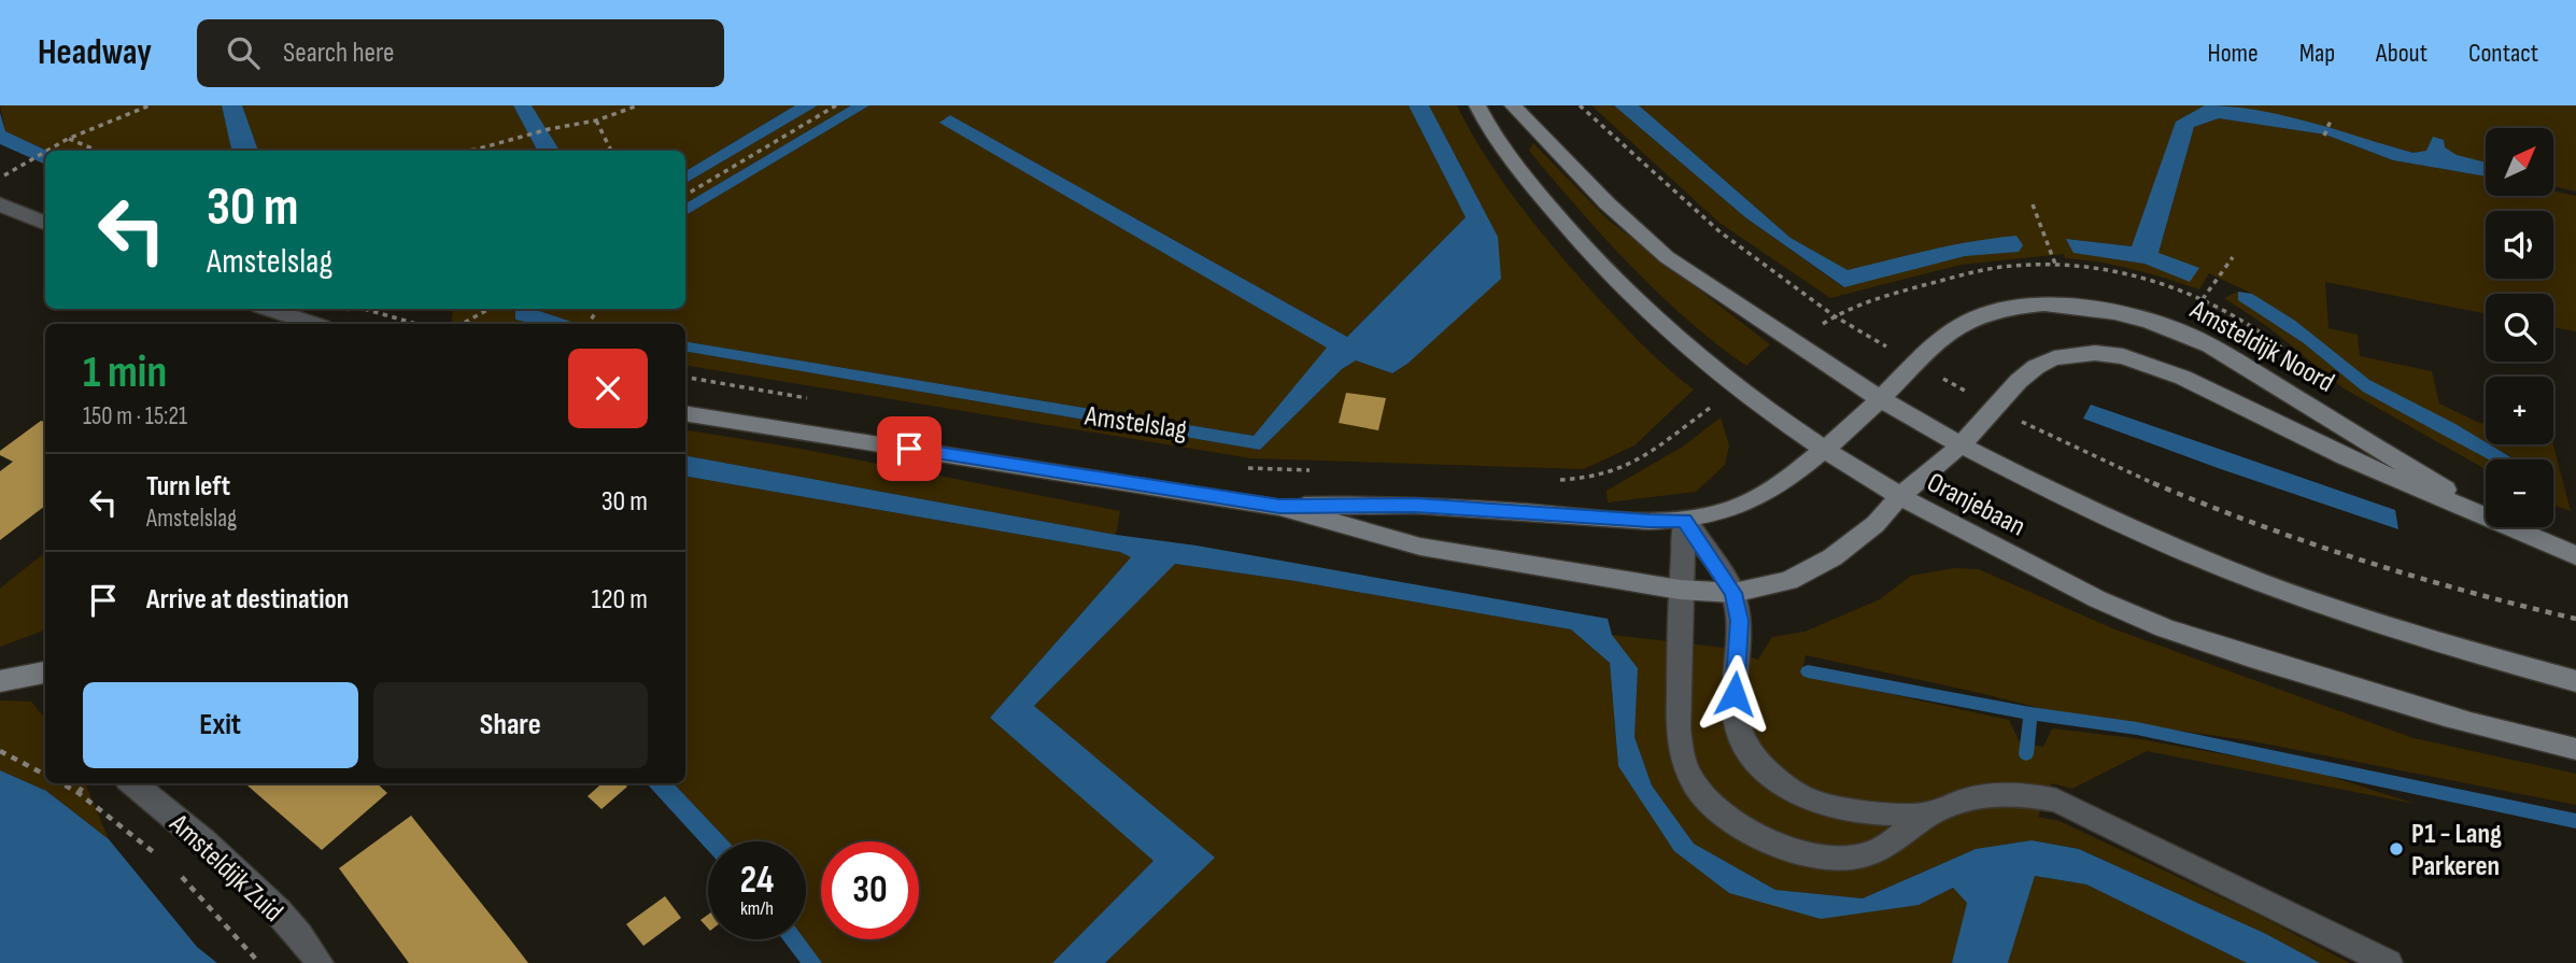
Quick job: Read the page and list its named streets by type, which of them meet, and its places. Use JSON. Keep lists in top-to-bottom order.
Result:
{
  "streets": {
    "street": ["Amsteldijk Noord", "Oranjebaan", "Amsteldijk Zuid"]
  },
  "crossings": [
    ["Amsteldijk Noord", "Oranjebaan"]
  ],
  "places": ["P1 - Lang Parkeren"],
  "north": "top right",
  "page": {
    "header": "Headway",
    "search": "Search here",
    "nav": [
      "Home",
      "Map",
      "About",
      "Contact"
    ],
    "map_buttons": ["+", "−"],
    "turn": ["30 m", "Amstelslag"],
    "heading": ["1 min", "150 m · 15:21"],
    "list": [
      {
        "name": "Turn left",
        "note": "Amstelslag",
        "value": "30 m"
      },
      {
        "name": "Arrive at destination",
        "value": "120 m"
      }
    ],
    "buttons": ["Exit", "Share"],
    "speed": "24 km/h",
    "limit": "30"
  }
}
